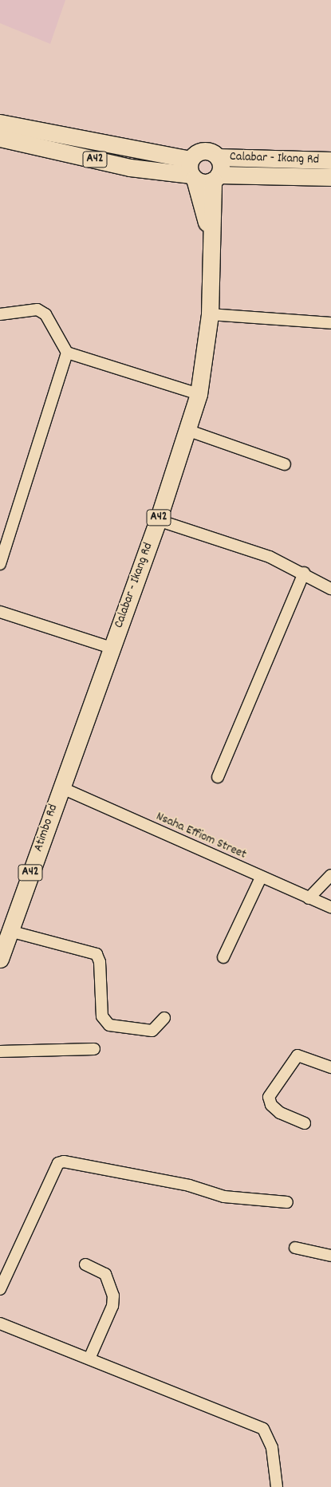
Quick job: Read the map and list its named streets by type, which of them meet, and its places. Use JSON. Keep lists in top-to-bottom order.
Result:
{
  "streets": {
    "main road": ["Calabar - Ikang Rd", "A42", "Atimbo Rd"],
    "street": ["Nsaha Effiom Street"]
  },
  "crossings": [
    ["Calabar - Ikang Rd", "A42"],
    ["Calabar - Ikang Rd", "Atimbo Rd"],
    ["Calabar - Ikang Rd", "Nsaha Effiom Street"],
    ["Atimbo Rd", "Nsaha Effiom Street"]
  ]
}
